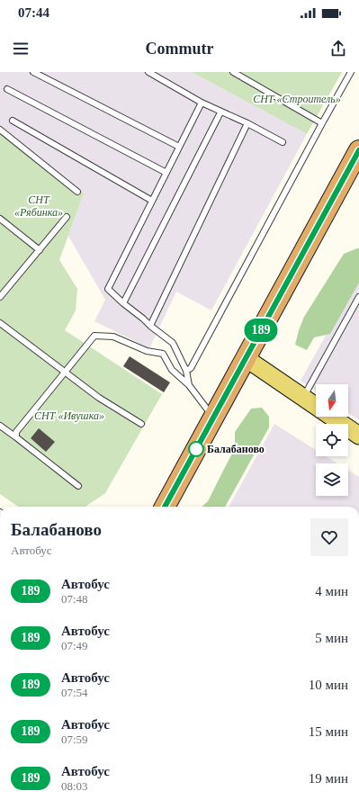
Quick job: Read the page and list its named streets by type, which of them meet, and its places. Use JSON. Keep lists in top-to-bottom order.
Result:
{
  "parks": ["СНТ «Строитель»", "СНТ «Рябинка»", "СНТ «Ивушка»"],
  "places": ["Балабаново"],
  "lines": ["bus line 189"],
  "north": "bottom",
  "page": {
    "status": "07:44",
    "header": "Commutr",
    "on_map": "189",
    "heading": ["Балабаново", "Автобус"],
    "list": [
      {
        "mark": "189",
        "name": "Автобус",
        "note": "07:48",
        "value": "4 мин"
      },
      {
        "mark": "189",
        "name": "Автобус",
        "note": "07:49",
        "value": "5 мин"
      },
      {
        "mark": "189",
        "name": "Автобус",
        "note": "07:54",
        "value": "10 мин"
      },
      {
        "mark": "189",
        "name": "Автобус",
        "note": "07:59",
        "value": "15 мин"
      },
      {
        "mark": "189",
        "name": "Автобус",
        "note": "08:03",
        "value": "19 мин"
      }
    ]
  }
}
